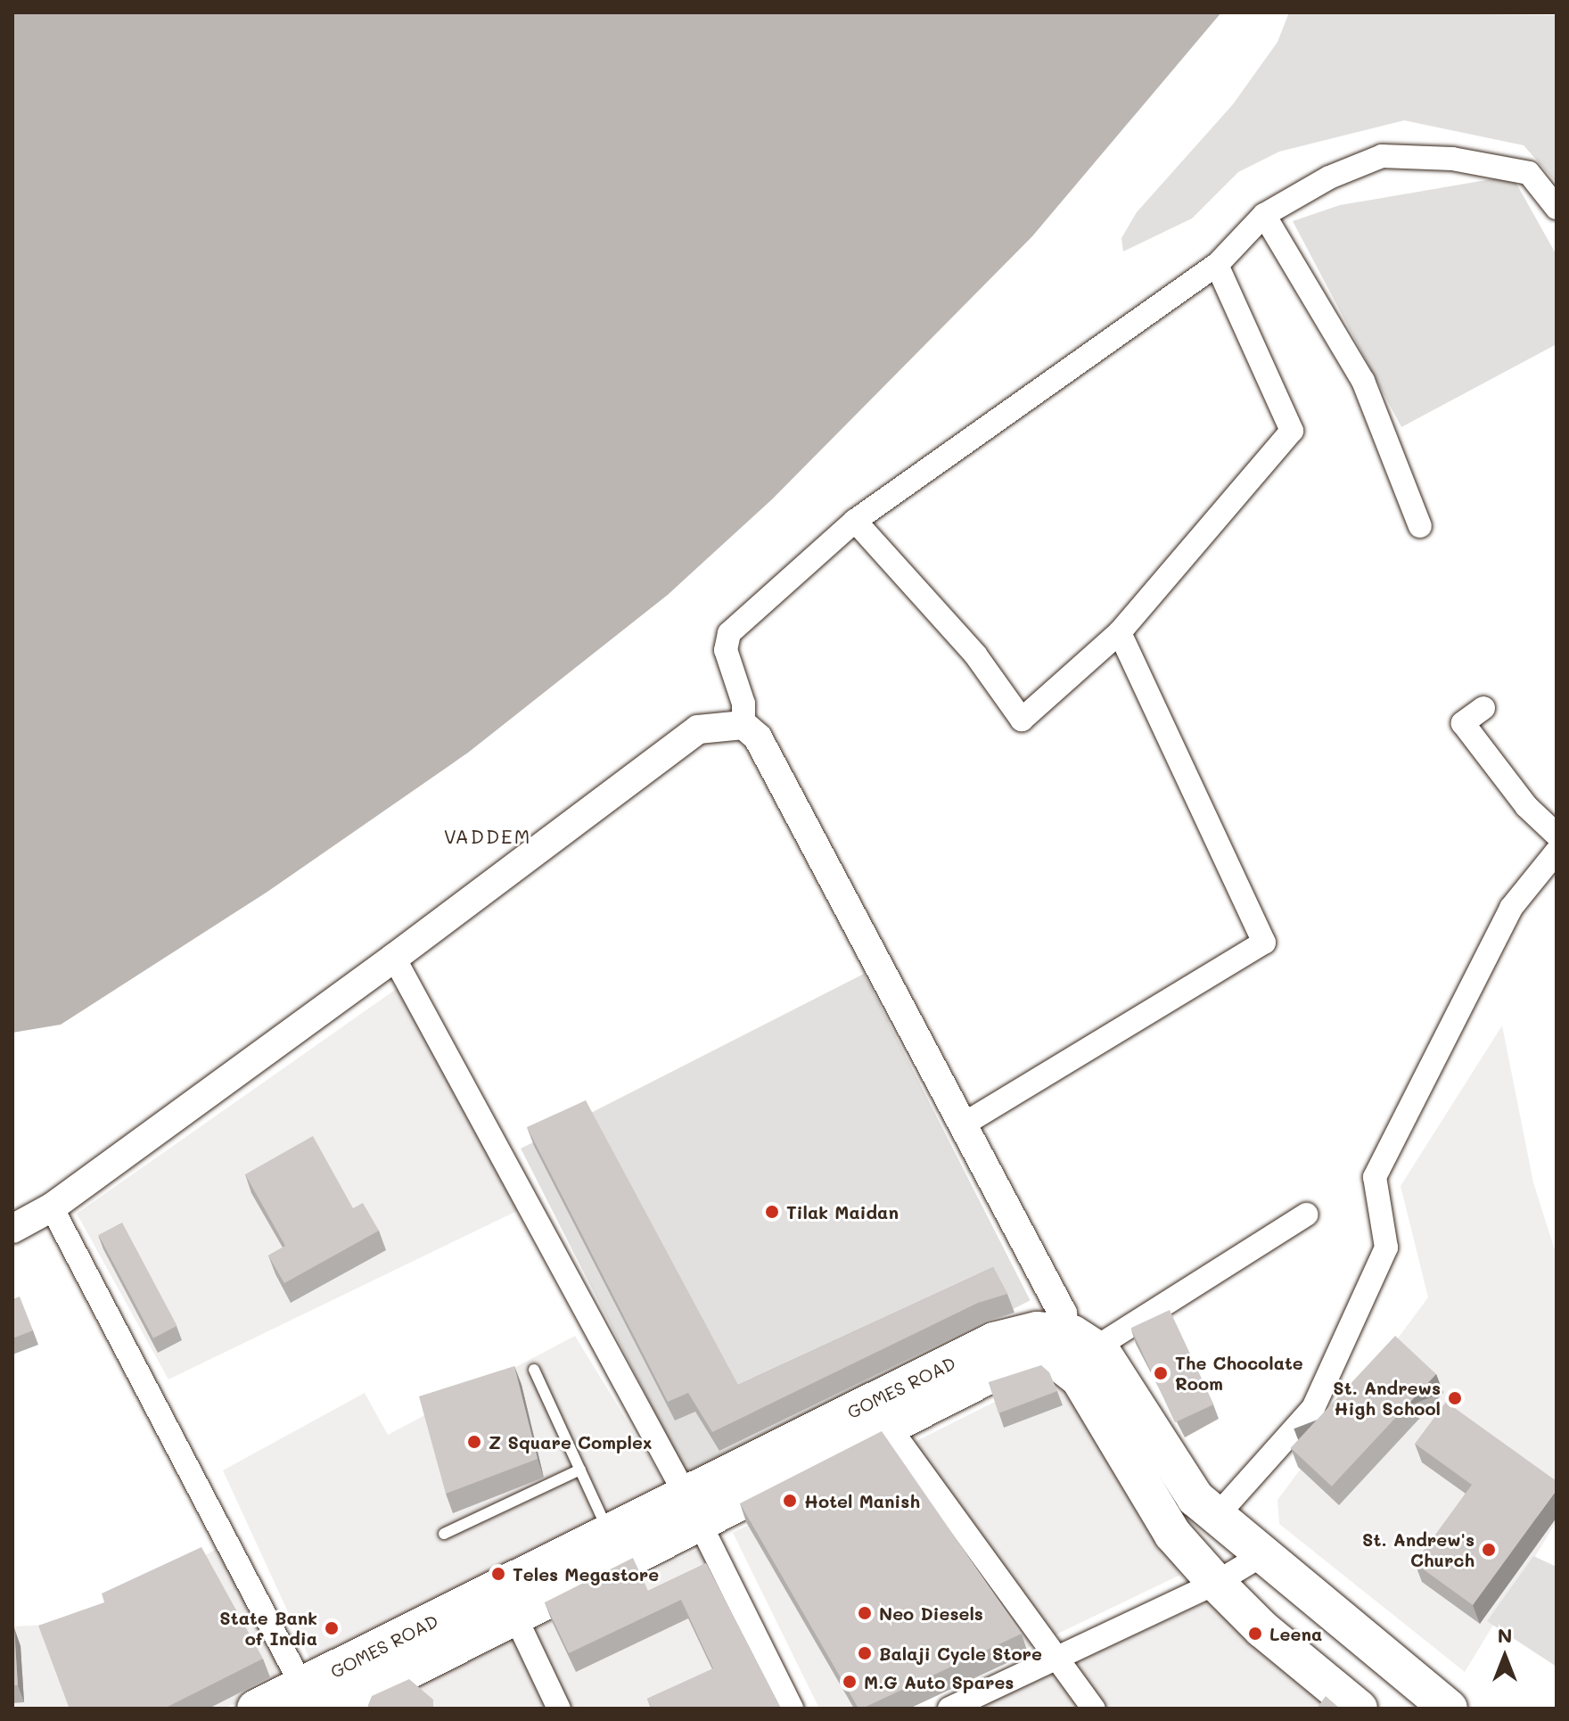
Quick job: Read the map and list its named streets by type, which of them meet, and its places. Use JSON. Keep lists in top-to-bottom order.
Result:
{
  "streets": {
    "main road": ["GOMES ROAD"]
  },
  "districts": ["VADDEM"],
  "places": [
    "Tilak Maidan",
    "The Chocolate Room",
    "St. Andrews High School",
    "Z Square Complex",
    "Hotel Manish",
    "St. Andrew's Church",
    "Teles Megastore",
    "Neo Diesels",
    "State Bank of India",
    "Leena",
    "Balaji Cycle Store",
    "M.G Auto Spares"
  ],
  "north": "top"
}
